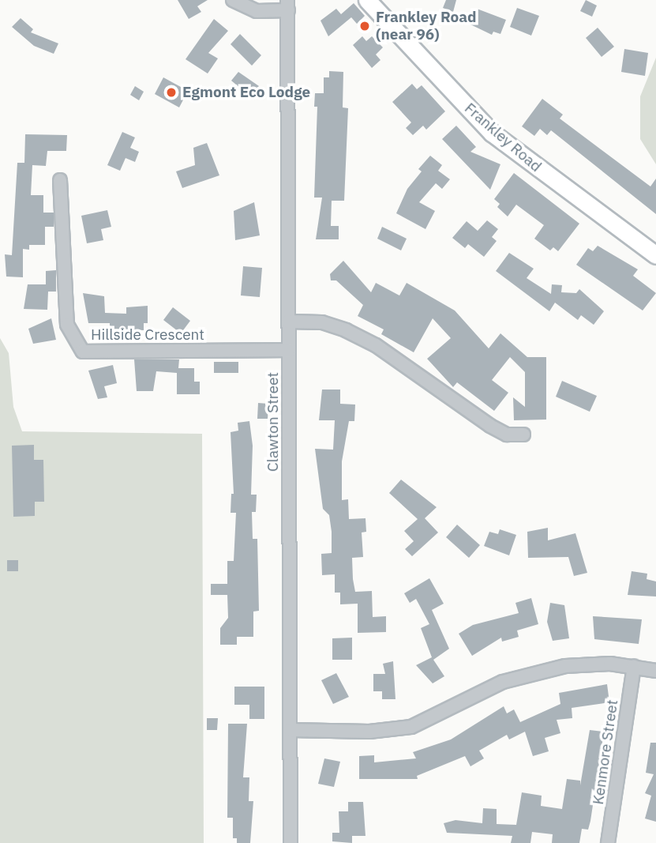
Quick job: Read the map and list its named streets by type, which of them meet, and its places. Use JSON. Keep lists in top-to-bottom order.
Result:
{
  "streets": {
    "street": [
      "Frankley Road",
      "Hillside Crescent",
      "Clawton Street",
      "Kenmore Street"
    ]
  },
  "crossings": [
    ["Hillside Crescent", "Clawton Street"]
  ],
  "places": ["Frankley Road (near 96)", "Egmont Eco Lodge"]
}
